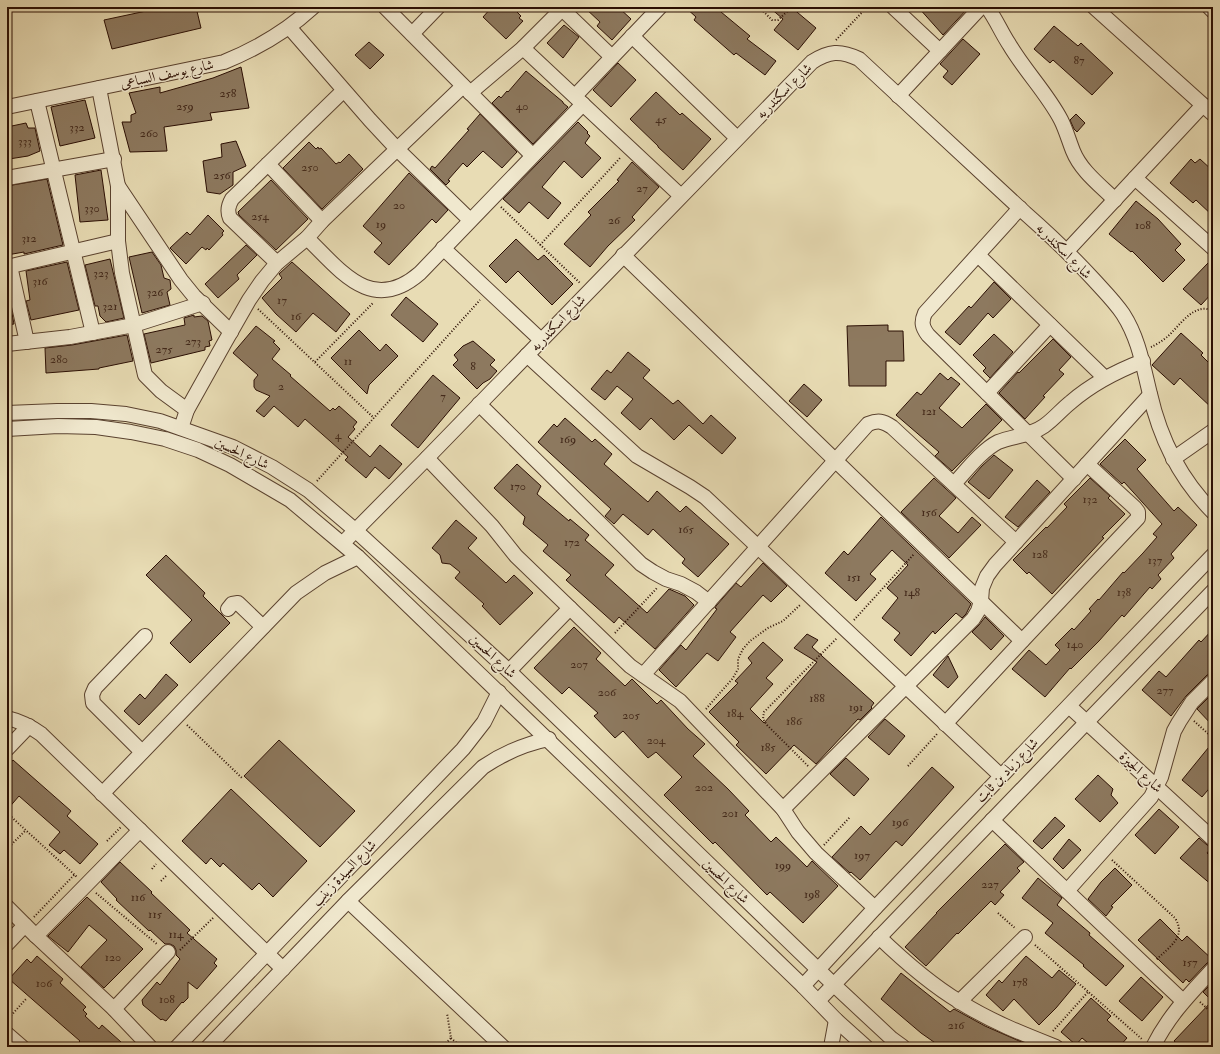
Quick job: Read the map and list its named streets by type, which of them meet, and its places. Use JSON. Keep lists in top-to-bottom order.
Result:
{
  "streets": {
    "street": [
      "شارع يوسف السباعى",
      "شارع اسكندريه",
      "شارع الحسين",
      "شارع زياد بن ثابت",
      "شارع الجيزة",
      "شارع السيدة زينب"
    ]
  },
  "crossings": [
    ["شارع اسكندريه", "شارع الحسين"],
    ["شارع الحسين", "شارع زياد بن ثابت"],
    ["شارع الحسين", "شارع السيدة زينب"],
    ["شارع زياد بن ثابت", "شارع الجيزة"]
  ],
  "house_numbers": [
    "87",
    "258",
    "259",
    "40",
    "45",
    "332",
    "260",
    "333",
    "250",
    "256",
    "27",
    "20",
    "330",
    "254",
    "26",
    "19",
    "108",
    "312",
    "323",
    "316",
    "326",
    "17",
    "321",
    "16",
    "273",
    "275",
    "280",
    "11",
    "8",
    "2",
    "7",
    "121",
    "4",
    "169",
    "170",
    "132",
    "156",
    "165",
    "172",
    "128",
    "137",
    "151",
    "148",
    "138",
    "140",
    "207",
    "277",
    "206",
    "188",
    "191",
    "184",
    "205",
    "186",
    "204",
    "185",
    "202",
    "201",
    "196",
    "197",
    "199",
    "227",
    "198",
    "116",
    "115",
    "114",
    "120",
    "157",
    "178",
    "106",
    "108",
    "216"
  ]
}
